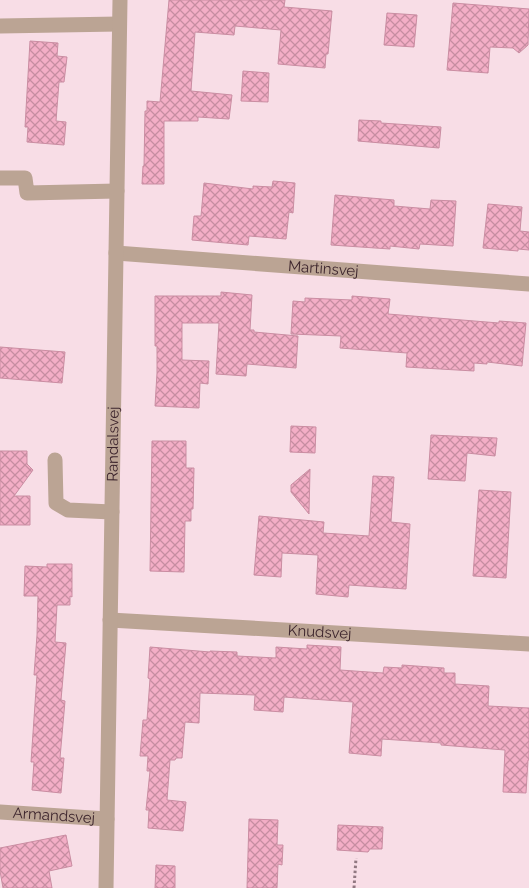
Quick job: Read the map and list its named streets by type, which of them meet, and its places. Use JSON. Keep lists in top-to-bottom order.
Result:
{
  "streets": {
    "street": [
      "Martinsvej",
      "Randalsvej",
      "Knudsvej",
      "Armandsvej"
    ]
  },
  "crossings": [
    ["Martinsvej", "Randalsvej"],
    ["Randalsvej", "Knudsvej"],
    ["Randalsvej", "Armandsvej"]
  ]
}
